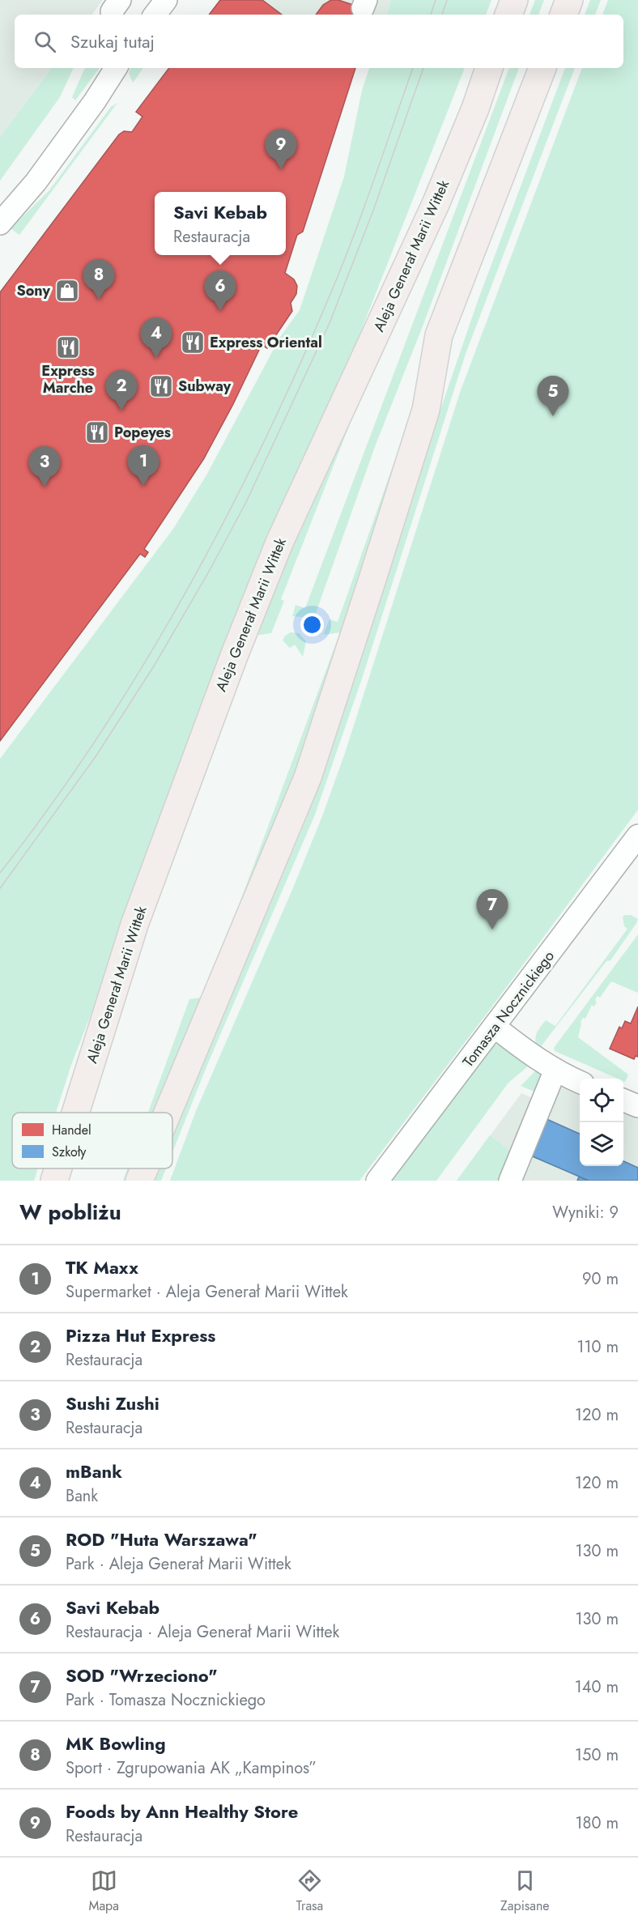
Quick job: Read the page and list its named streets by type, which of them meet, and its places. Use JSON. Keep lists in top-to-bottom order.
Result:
{
  "streets": {
    "main road": ["Aleja Generał Marii Wittek"],
    "street": ["Tomasza Nocznickiego"]
  },
  "places": {
    "shop": ["Sony"],
    "restaurant": [
      "Express Oriental",
      "Express Marche",
      "Subway",
      "Popeyes"
    ]
  },
  "legend": ["Handel", "Szkoły"],
  "page": {
    "search": "Szukaj tutaj",
    "pins": [
      "9",
      "8",
      "6",
      "4",
      "2",
      "5",
      "1",
      "3",
      "7"
    ],
    "popup": ["Savi Kebab", "Restauracja"],
    "heading": ["W pobliżu", "Wyniki: 9"],
    "list": [
      {
        "mark": "1",
        "name": "TK Maxx",
        "note": "Supermarket · Aleja Generał Marii Wittek",
        "value": "90 m"
      },
      {
        "mark": "2",
        "name": "Pizza Hut Express",
        "note": "Restauracja",
        "value": "110 m"
      },
      {
        "mark": "3",
        "name": "Sushi Zushi",
        "note": "Restauracja",
        "value": "120 m"
      },
      {
        "mark": "4",
        "name": "mBank",
        "note": "Bank",
        "value": "120 m"
      },
      {
        "mark": "5",
        "name": "ROD \"Huta Warszawa\"",
        "note": "Park · Aleja Generał Marii Wittek",
        "value": "130 m"
      },
      {
        "mark": "6",
        "name": "Savi Kebab",
        "note": "Restauracja · Aleja Generał Marii Wittek",
        "value": "130 m"
      },
      {
        "mark": "7",
        "name": "SOD \"Wrzeciono\"",
        "note": "Park · Tomasza Nocznickiego",
        "value": "140 m"
      },
      {
        "mark": "8",
        "name": "MK Bowling",
        "note": "Sport · Zgrupowania AK „Kampinos”",
        "value": "150 m"
      },
      {
        "mark": "9",
        "name": "Foods by Ann Healthy Store",
        "note": "Restauracja",
        "value": "180 m"
      }
    ],
    "nav": ["Mapa", "Trasa", "Zapisane"]
  }
}
